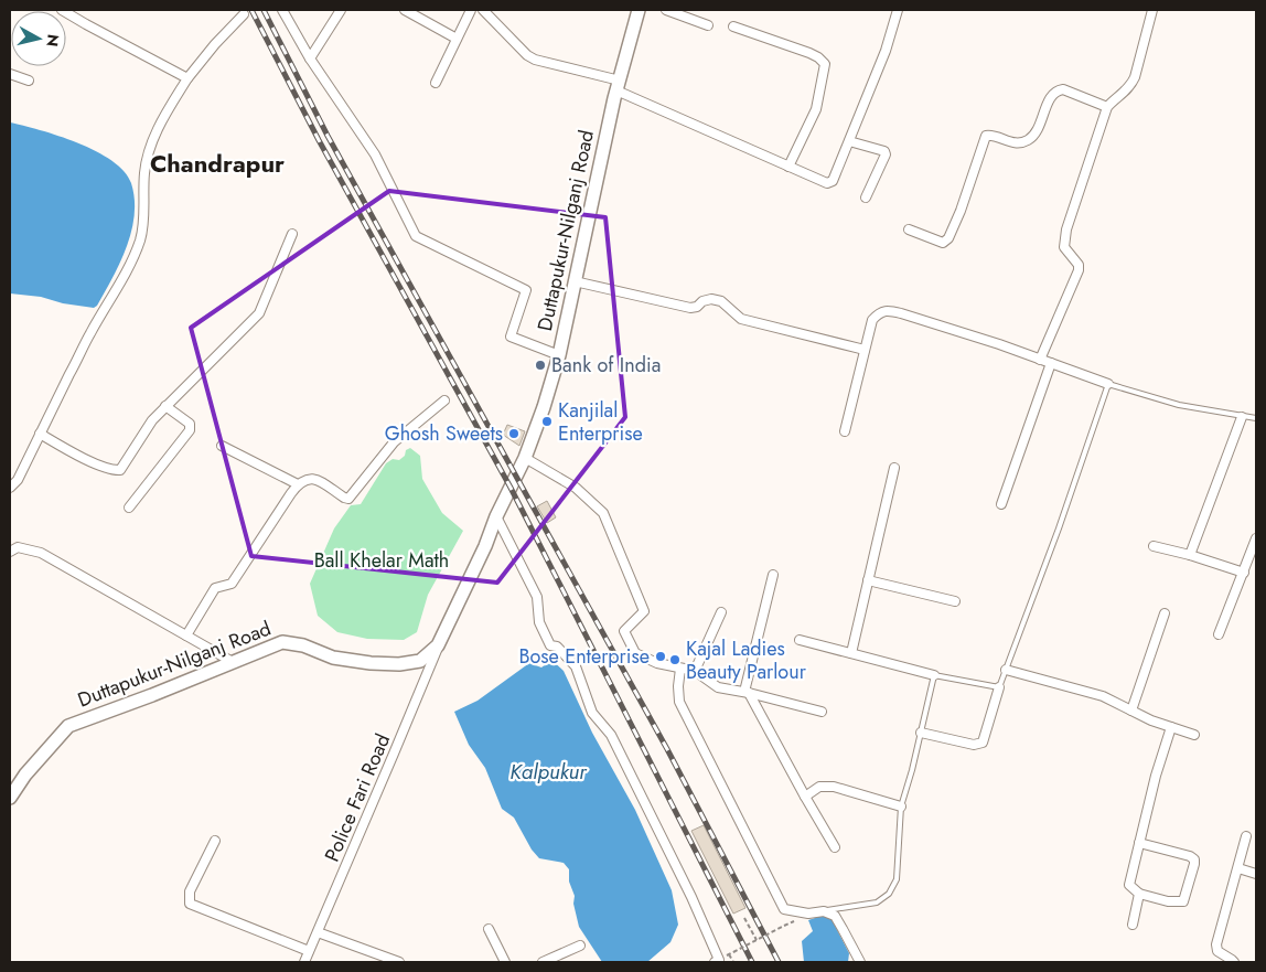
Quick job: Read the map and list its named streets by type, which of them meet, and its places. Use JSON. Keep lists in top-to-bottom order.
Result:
{
  "streets": {
    "main road": ["Duttapukur-Nilganj Road"],
    "street": ["Police Fari Road"]
  },
  "crossings": [
    ["Duttapukur-Nilganj Road", "Police Fari Road"]
  ],
  "districts": ["Chandrapur"],
  "water": ["Kalpukur"],
  "parks": ["Ball Khelar Math"],
  "places": [
    "Bank of India",
    "Kanjilal Enterprise",
    "Ghosh Sweets",
    "Bose Enterprise",
    "Kajal Ladies Beauty Parlour"
  ],
  "north": "right"
}
